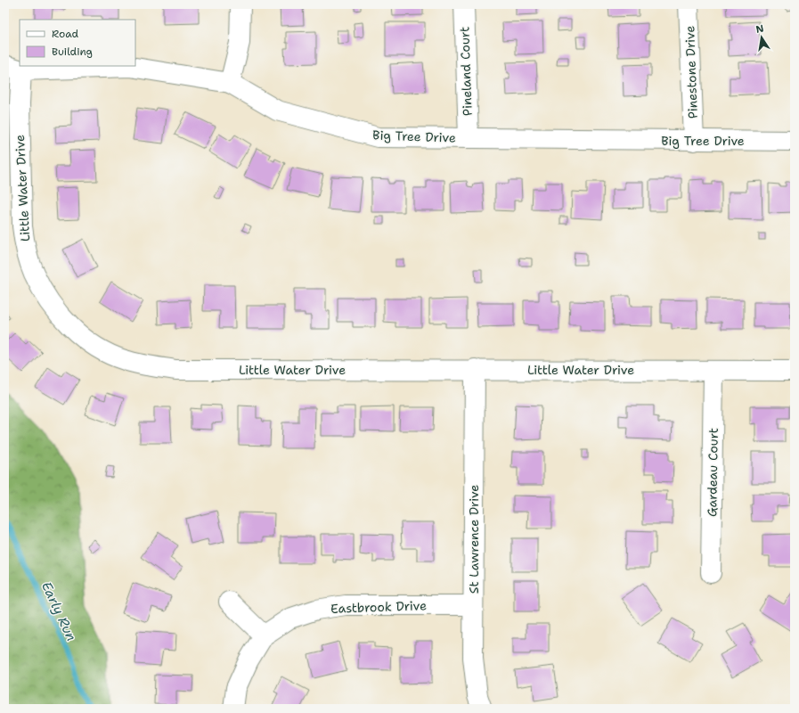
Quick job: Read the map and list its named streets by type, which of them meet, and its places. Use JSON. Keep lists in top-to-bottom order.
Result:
{
  "streets": {
    "street": [
      "Pineland Court",
      "Pinestone Drive",
      "Big Tree Drive",
      "Little Water Drive",
      "Gardeau Court",
      "St Lawrence Drive",
      "Eastbrook Drive"
    ]
  },
  "crossings": [
    ["Pineland Court", "Big Tree Drive"],
    ["Pinestone Drive", "Big Tree Drive"],
    ["Big Tree Drive", "Little Water Drive"],
    ["Little Water Drive", "Gardeau Court"],
    ["Little Water Drive", "St Lawrence Drive"],
    ["St Lawrence Drive", "Eastbrook Drive"]
  ],
  "water": ["Early Run"],
  "legend": ["Road", "Building"],
  "north": "top"
}
